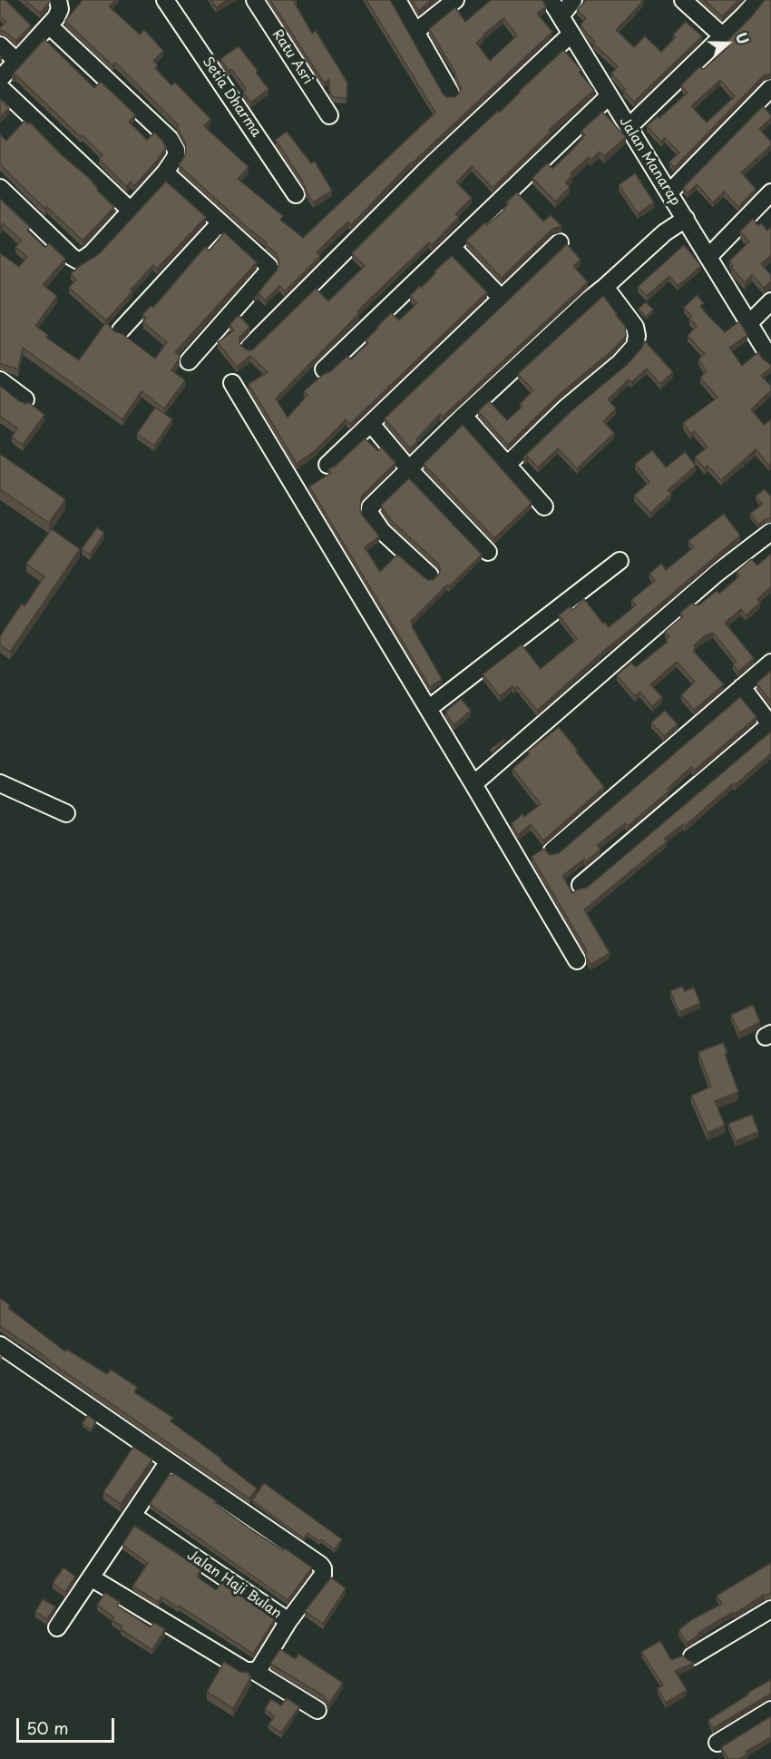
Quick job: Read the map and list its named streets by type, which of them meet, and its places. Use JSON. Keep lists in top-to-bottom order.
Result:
{
  "streets": {
    "street": [
      "Ratu Asri",
      "Setia Dharma",
      "Jalan Manarap",
      "Jalan Haji Bulan"
    ]
  },
  "scale_bar": "50 m",
  "north": "right"
}
